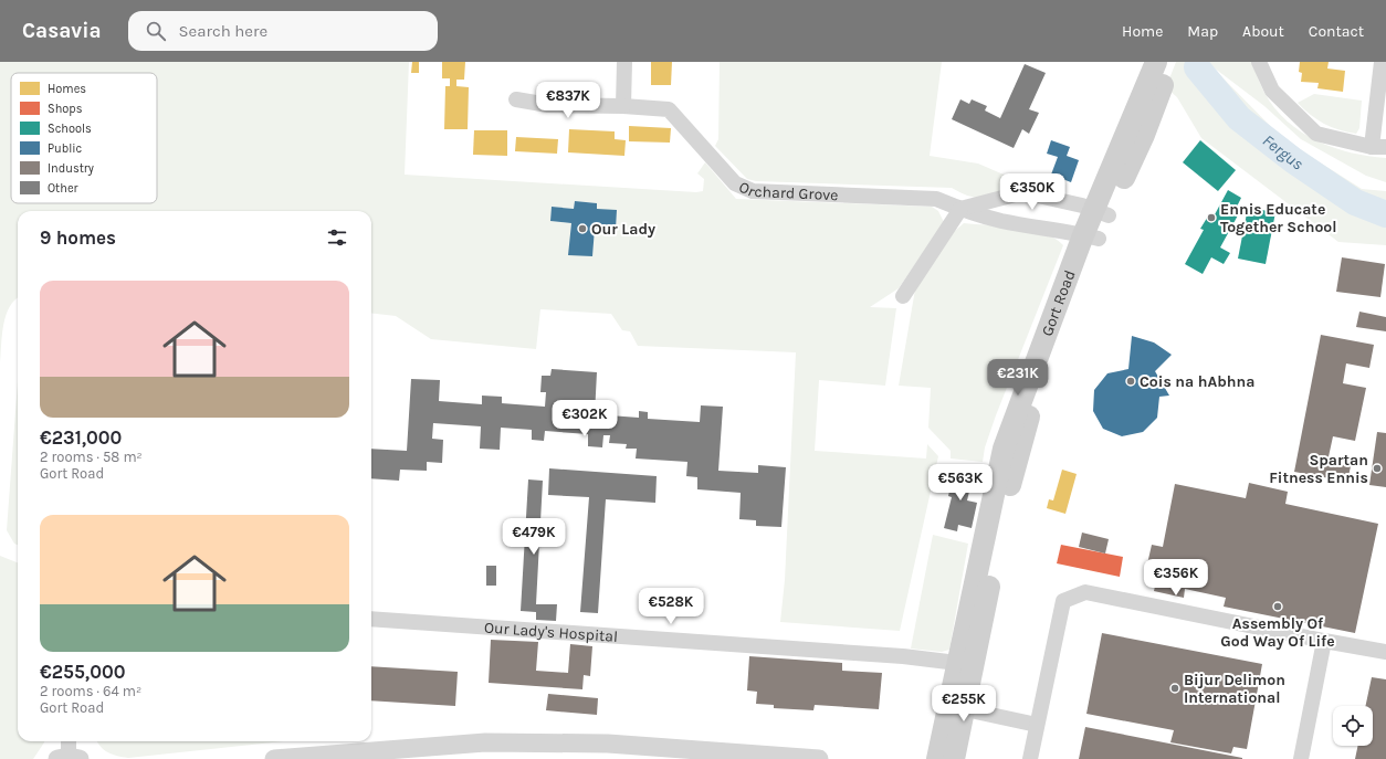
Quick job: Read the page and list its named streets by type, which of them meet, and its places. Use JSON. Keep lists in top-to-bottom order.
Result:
{
  "streets": {
    "main road": ["Gort Road"],
    "street": ["Orchard Grove", "Our Lady's Hospital"]
  },
  "crossings": [
    ["Orchard Grove", "Gort Road"],
    ["Gort Road", "Our Lady's Hospital"]
  ],
  "water": ["Fergus"],
  "places": [
    "Ennis Educate Together School",
    "Our Lady",
    "Cois na hAbhna",
    "Spartan Fitness Ennis",
    "Assembly Of God Way Of Life",
    "Bijur Delimon International"
  ],
  "legend": [
    "Homes",
    "Shops",
    "Schools",
    "Public",
    "Industry",
    "Other"
  ],
  "page": {
    "header": "Casavia",
    "search": "Search here",
    "nav": [
      "Home",
      "Map",
      "About",
      "Contact"
    ],
    "price": [
      "€837K",
      "€350K",
      "€231K",
      "€302K",
      "€563K",
      "€479K",
      "€356K",
      "€528K",
      "€255K"
    ],
    "heading": "9 homes",
    "list": [
      {
        "name": "€231,000",
        "note": "2 rooms · 58 m² · Gort Road"
      },
      {
        "name": "€255,000",
        "note": "2 rooms · 64 m² · Gort Road"
      }
    ]
  }
}
